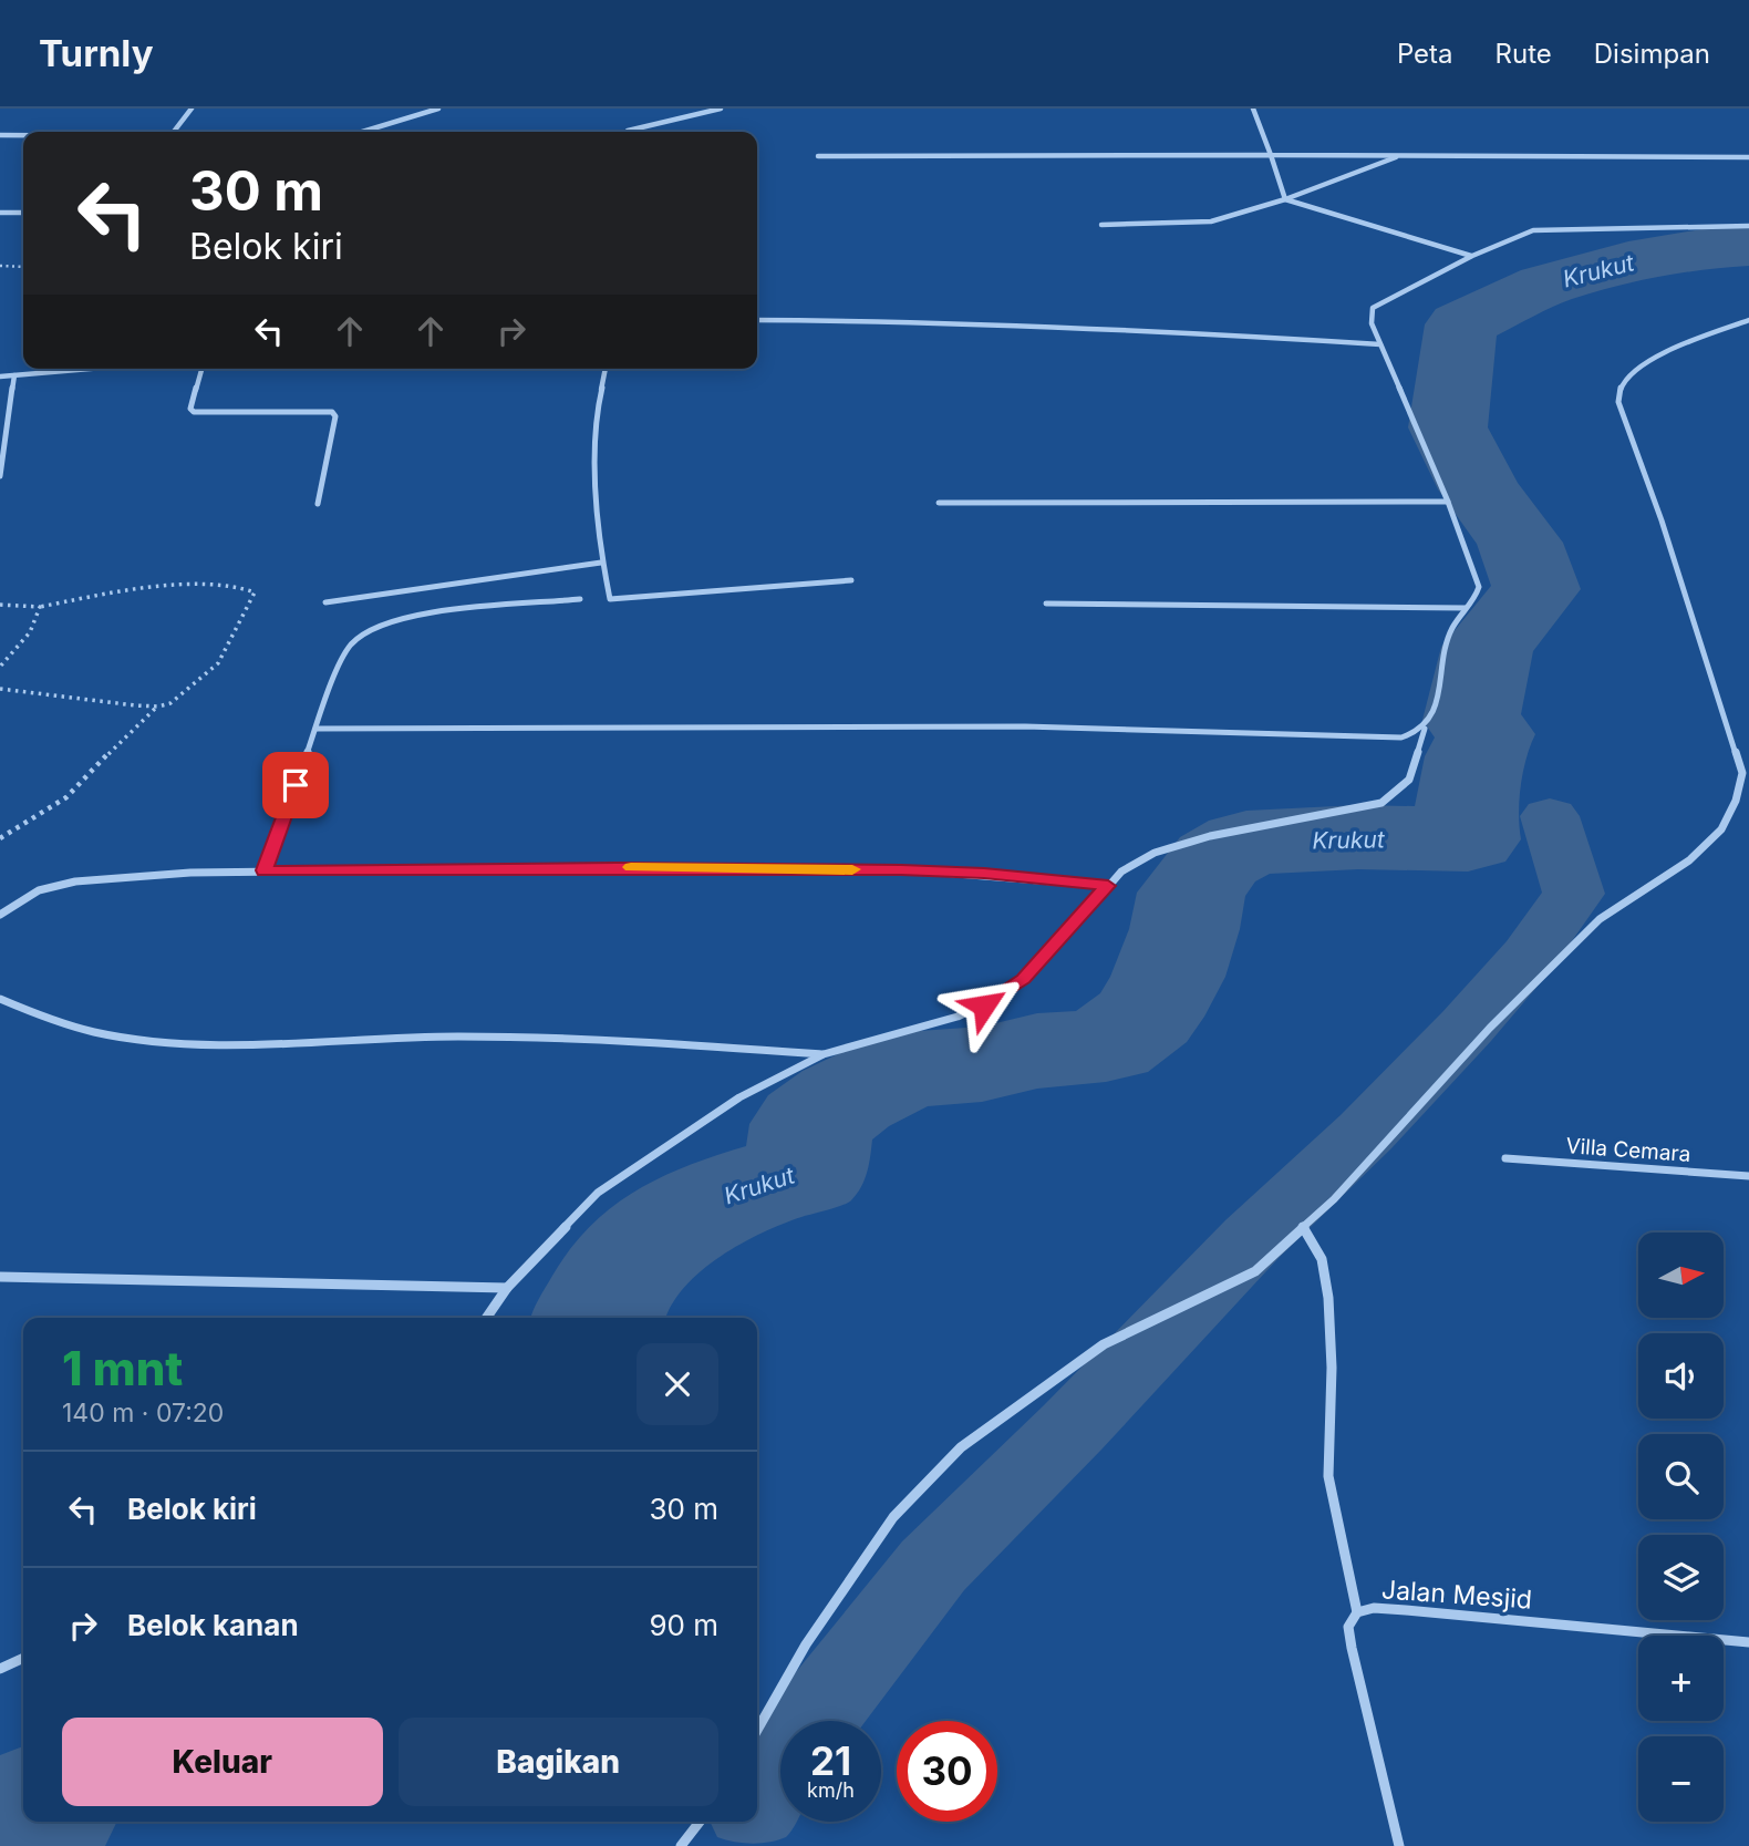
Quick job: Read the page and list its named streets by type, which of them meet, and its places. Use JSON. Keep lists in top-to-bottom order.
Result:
{
  "streets": {
    "street": ["Villa Cemara", "Jalan Mesjid"]
  },
  "water": ["Krukut"],
  "north": "right",
  "page": {
    "header": "Turnly",
    "nav": ["Peta", "Rute", "Disimpan"],
    "turn": ["30 m", "Belok kiri"],
    "map_buttons": ["+", "−"],
    "heading": ["1 mnt", "140 m · 07:20"],
    "list": [
      {
        "name": "Belok kiri",
        "value": "30 m"
      },
      {
        "name": "Belok kanan",
        "value": "90 m"
      }
    ],
    "buttons": ["Keluar", "Bagikan"],
    "speed": "21 km/h",
    "limit": "30"
  }
}
